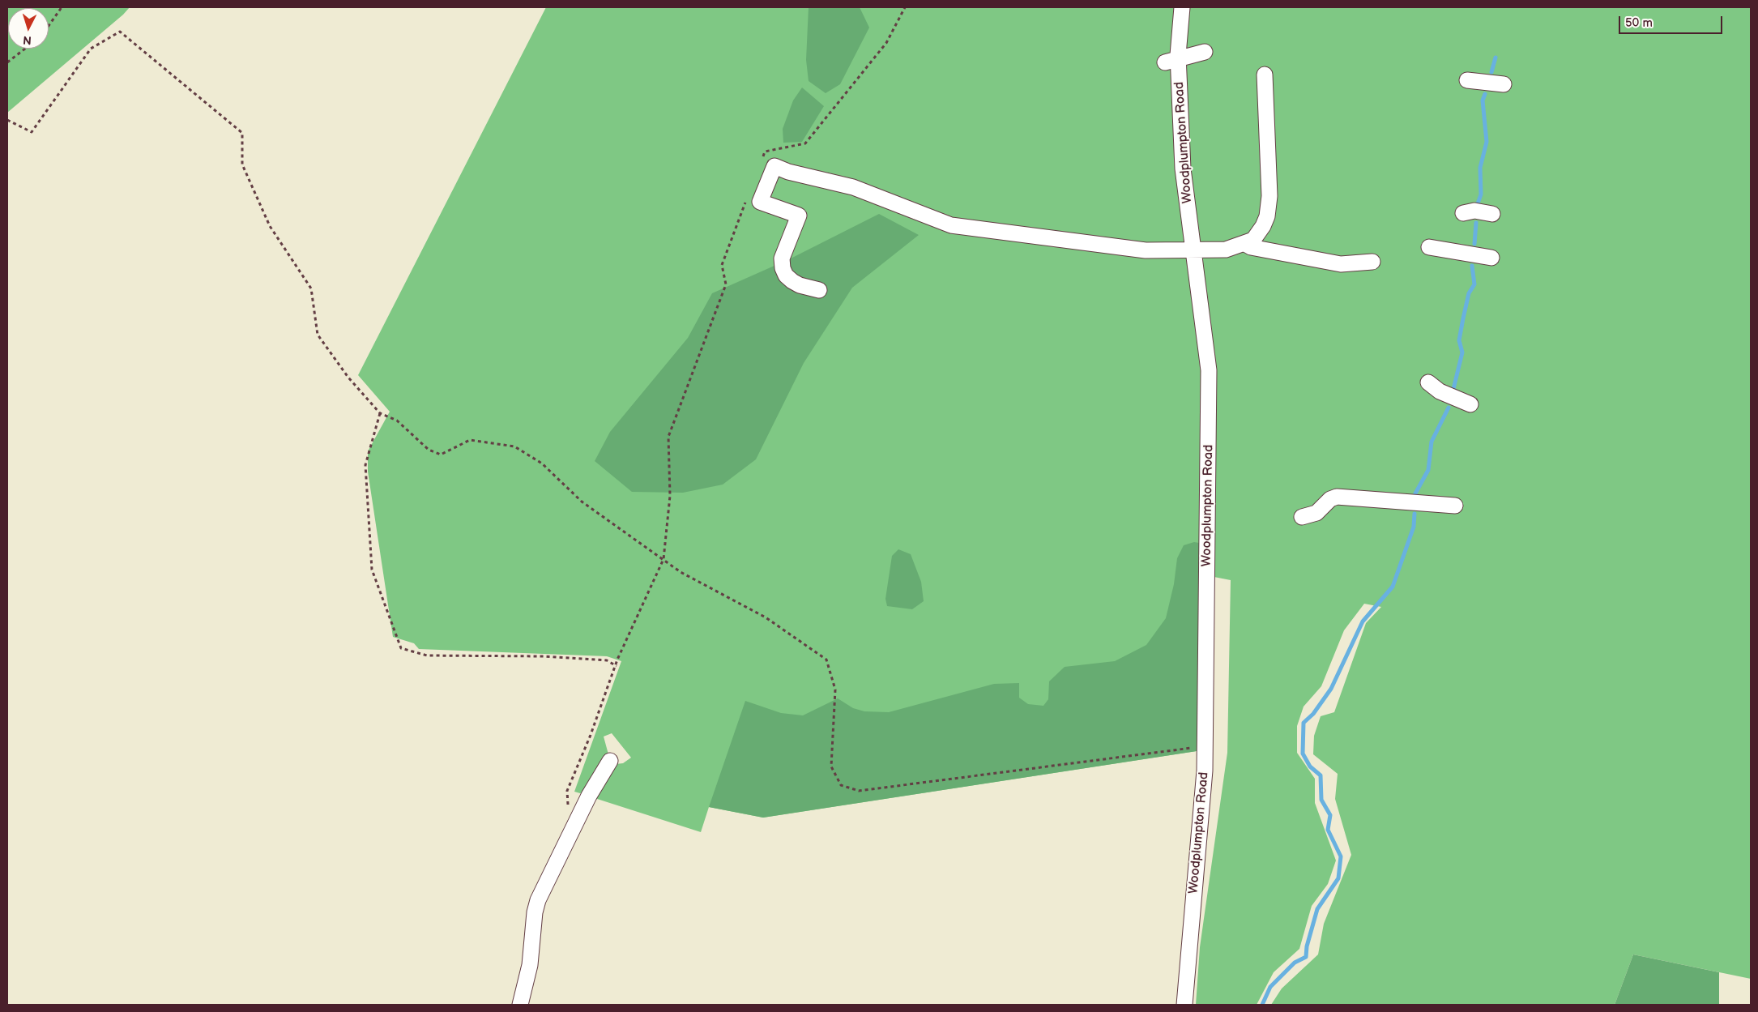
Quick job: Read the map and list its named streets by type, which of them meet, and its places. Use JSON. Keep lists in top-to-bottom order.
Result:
{
  "streets": {
    "street": ["Woodplumpton Road"]
  },
  "scale_bar": "50 m",
  "north": "bottom"
}
